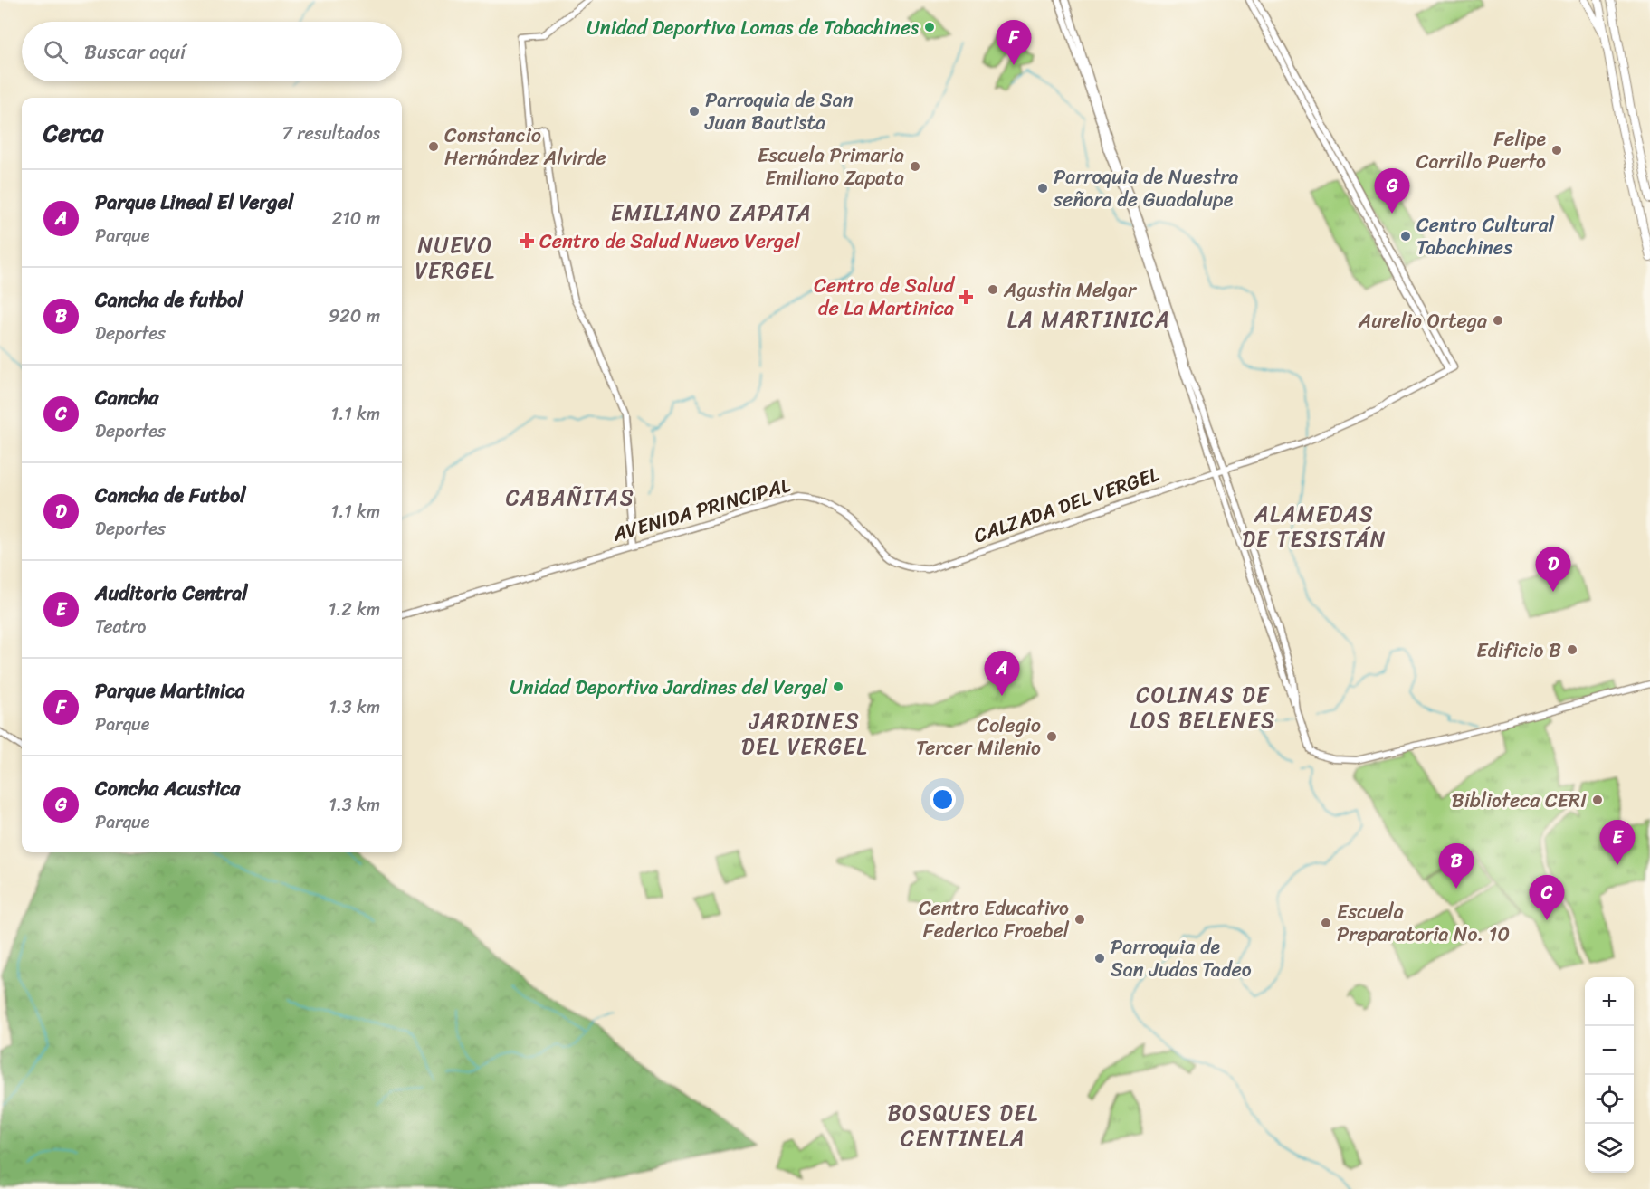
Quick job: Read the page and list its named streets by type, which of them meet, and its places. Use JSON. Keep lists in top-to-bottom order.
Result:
{
  "streets": {
    "street": ["CALZADA DEL VERGEL", "AVENIDA PRINCIPAL"]
  },
  "crossings": [
    ["CALZADA DEL VERGEL", "AVENIDA PRINCIPAL"]
  ],
  "districts": [
    "EMILIANO ZAPATA",
    "NUEVO VERGEL",
    "LA MARTINICA",
    "CABAÑITAS",
    "ALAMEDAS DE TESISTÁN",
    "COLINAS DE LOS BELENES",
    "JARDINES DEL VERGEL",
    "BOSQUES DEL CENTINELA"
  ],
  "places": {
    "other": [
      "Unidad Deportiva Lomas de Tabachines",
      "Parroquia de San Juan Bautista",
      "Constancio Hernández Alvirde",
      "Felipe Carrillo Puerto",
      "Escuela Primaria Emiliano Zapata",
      "Parroquia de Nuestra señora de Guadalupe",
      "Centro Cultural Tabachines",
      "Agustin Melgar",
      "Aurelio Ortega",
      "Edificio B",
      "Unidad Deportiva Jardines del Vergel",
      "Colegio Tercer Milenio",
      "Biblioteca CERI",
      "Centro Educativo Federico Froebel",
      "Escuela Preparatoria No. 10",
      "Parroquia de San Judas Tadeo"
    ],
    "health": ["Centro de Salud Nuevo Vergel", "Centro de Salud de La Martinica"]
  },
  "page": {
    "pins": [
      "F",
      "G",
      "D",
      "A",
      "E",
      "B",
      "C"
    ],
    "search": "Buscar aquí",
    "heading": ["Cerca", "7 resultados"],
    "list": [
      {
        "mark": "A",
        "name": "Parque Lineal El Vergel",
        "note": "Parque",
        "value": "210 m"
      },
      {
        "mark": "B",
        "name": "Cancha de futbol",
        "note": "Deportes",
        "value": "920 m"
      },
      {
        "mark": "C",
        "name": "Cancha",
        "note": "Deportes",
        "value": "1.1 km"
      },
      {
        "mark": "D",
        "name": "Cancha de Futbol",
        "note": "Deportes",
        "value": "1.1 km"
      },
      {
        "mark": "E",
        "name": "Auditorio Central",
        "note": "Teatro",
        "value": "1.2 km"
      },
      {
        "mark": "F",
        "name": "Parque Martinica",
        "note": "Parque",
        "value": "1.3 km"
      },
      {
        "mark": "G",
        "name": "Concha Acustica",
        "note": "Parque",
        "value": "1.3 km"
      }
    ],
    "map_buttons": ["+", "−"]
  }
}
